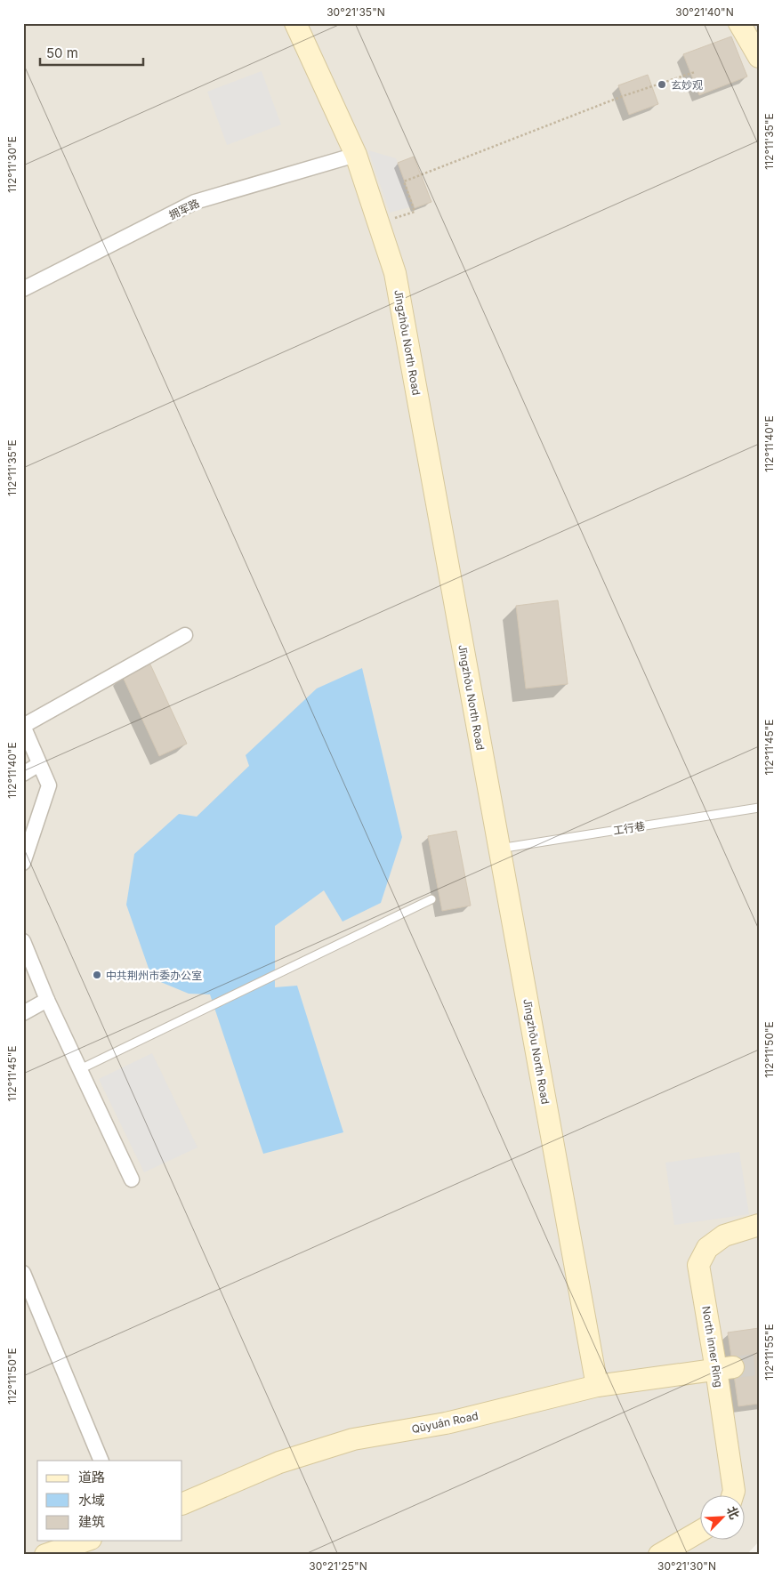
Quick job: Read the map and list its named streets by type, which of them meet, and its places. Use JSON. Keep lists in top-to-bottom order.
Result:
{
  "streets": {
    "street": [
      "拥军路",
      "Jīngzhōu North Road",
      "North inner Ring",
      "Qūyuán Road"
    ],
    "lane": ["工行巷"]
  },
  "crossings": [
    ["拥军路", "Jīngzhōu North Road"],
    ["Jīngzhōu North Road", "工行巷"],
    ["Jīngzhōu North Road", "Qūyuán Road"],
    ["North inner Ring", "Qūyuán Road"]
  ],
  "places": ["玄妙观", "中共荆州市委办公室"],
  "legend": ["道路", "水域", "建筑"],
  "scale_bar": "50 m",
  "north": "top right",
  "coordinates": [
    "30°21'35\"N",
    "30°21'40\"N",
    "112°11'35\"E",
    "112°11'30\"E",
    "112°11'40\"E",
    "112°11'45\"E",
    "112°11'50\"E",
    "112°11'55\"E",
    "30°21'25\"N",
    "30°21'30\"N"
  ]
}
